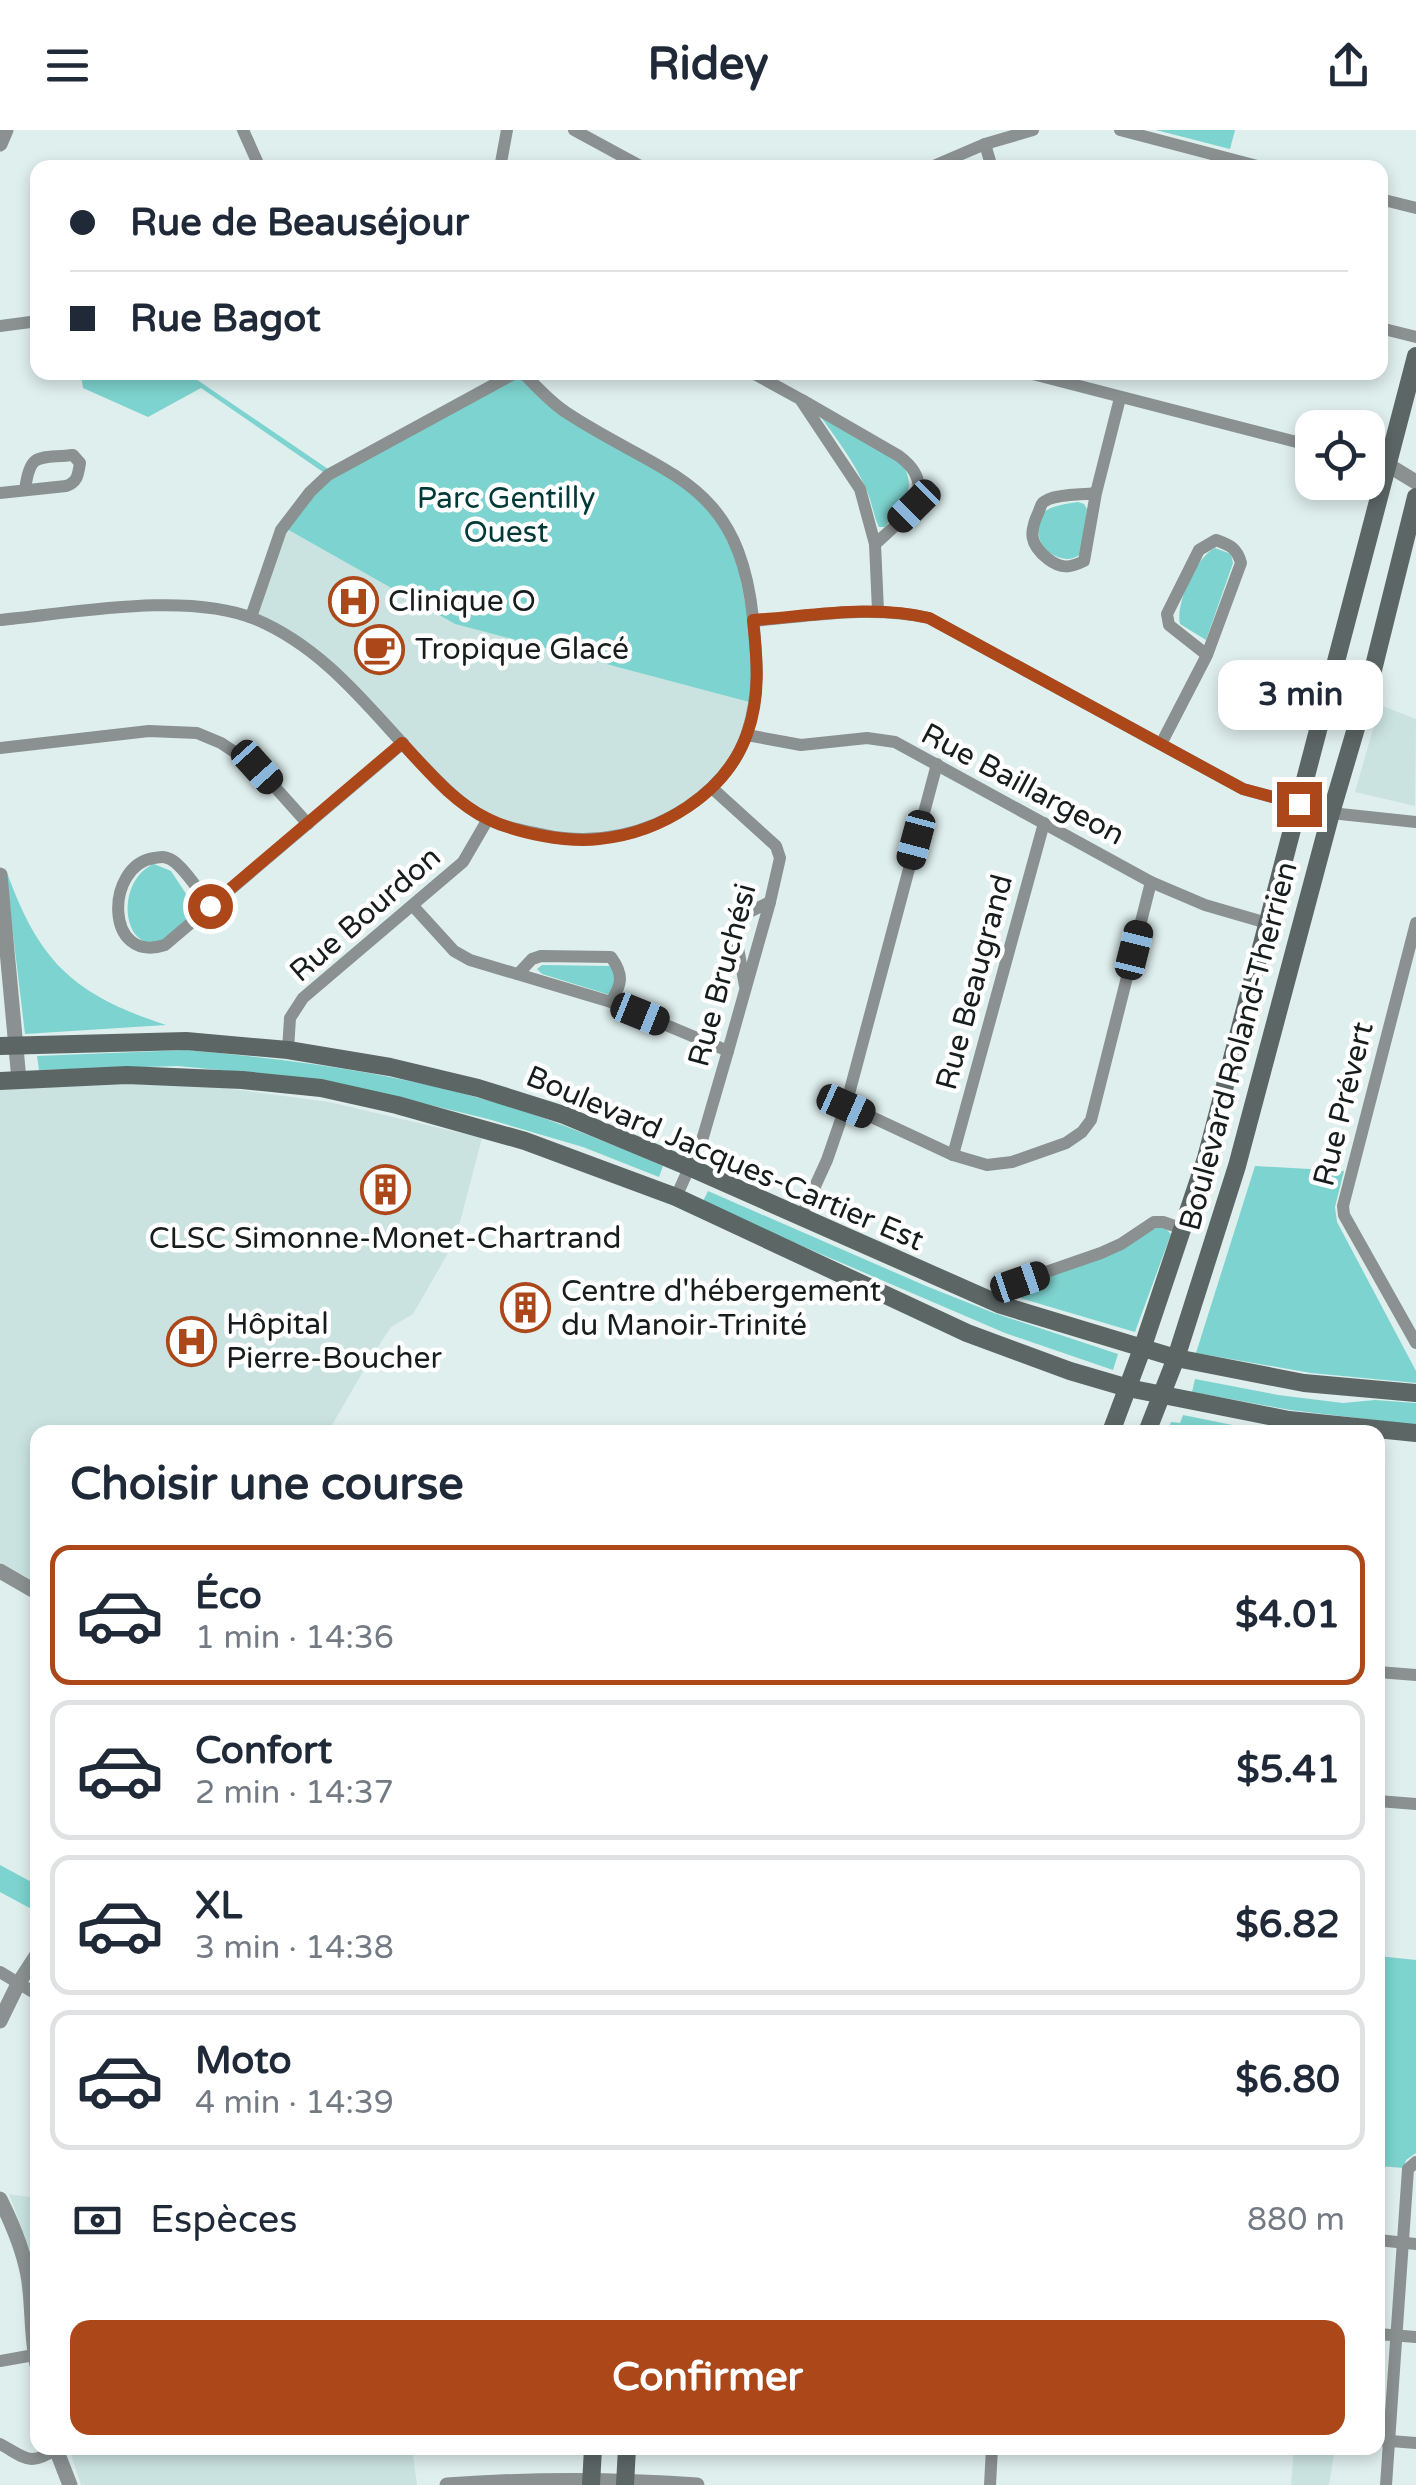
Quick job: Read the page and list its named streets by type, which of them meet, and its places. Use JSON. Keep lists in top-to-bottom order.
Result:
{
  "streets": {
    "main road": ["Boulevard Roland-Therrien", "Boulevard Jacques-Cartier Est"],
    "street": [
      "Rue Baillargeon",
      "Rue Bourdon",
      "Rue Bruchési",
      "Rue Beaugrand",
      "Rue Prévert"
    ]
  },
  "crossings": [
    ["Rue Baillargeon", "Rue Beaugrand"],
    ["Rue Baillargeon", "Boulevard Roland-Therrien"],
    ["Rue Bourdon", "Boulevard Jacques-Cartier Est"],
    ["Rue Bruchési", "Boulevard Jacques-Cartier Est"],
    ["Boulevard Roland-Therrien", "Boulevard Jacques-Cartier Est"]
  ],
  "parks": ["Parc Gentilly Ouest"],
  "places": {
    "hospital": ["Clinique O", "Hôpital Pierre-Boucher"],
    "cafe": ["Tropique Glacé"],
    "building": ["CLSC Simonne-Monet-Chartrand", "Centre d'hébergement du Manoir-Trinité"]
  },
  "page": {
    "header": "Ridey",
    "banner": ["Rue de Beauséjour", "Rue Bagot"],
    "bubble": "3 min",
    "heading": "Choisir une course",
    "list": [
      {
        "name": "Éco",
        "note": "1 min · 14:36",
        "value": "$4.01"
      },
      {
        "name": "Confort",
        "note": "2 min · 14:37",
        "value": "$5.41"
      },
      {
        "name": "XL",
        "note": "3 min · 14:38",
        "value": "$6.82"
      },
      {
        "name": "Moto",
        "note": "4 min · 14:39",
        "value": "$6.80"
      }
    ],
    "pay": ["Espèces", "880 m"],
    "buttons": "Confirmer"
  }
}
